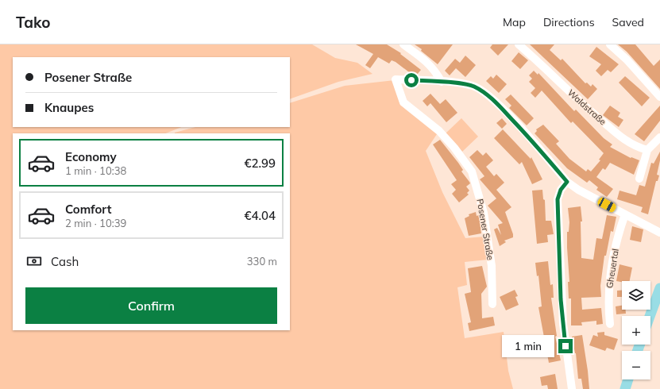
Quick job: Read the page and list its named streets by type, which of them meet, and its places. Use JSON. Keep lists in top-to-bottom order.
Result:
{
  "streets": {
    "street": ["Waldstraße", "Posener Straße", "Gheuertal"]
  },
  "page": {
    "header": "Tako",
    "nav": ["Map", "Directions", "Saved"],
    "banner": ["Posener Straße", "Knaupes"],
    "list": [
      {
        "name": "Economy",
        "note": "1 min · 10:38",
        "value": "€2.99"
      },
      {
        "name": "Comfort",
        "note": "2 min · 10:39",
        "value": "€4.04"
      }
    ],
    "pay": ["Cash", "330 m"],
    "map_buttons": ["+", "−"],
    "buttons": "Confirm",
    "bubble": "1 min"
  }
}
